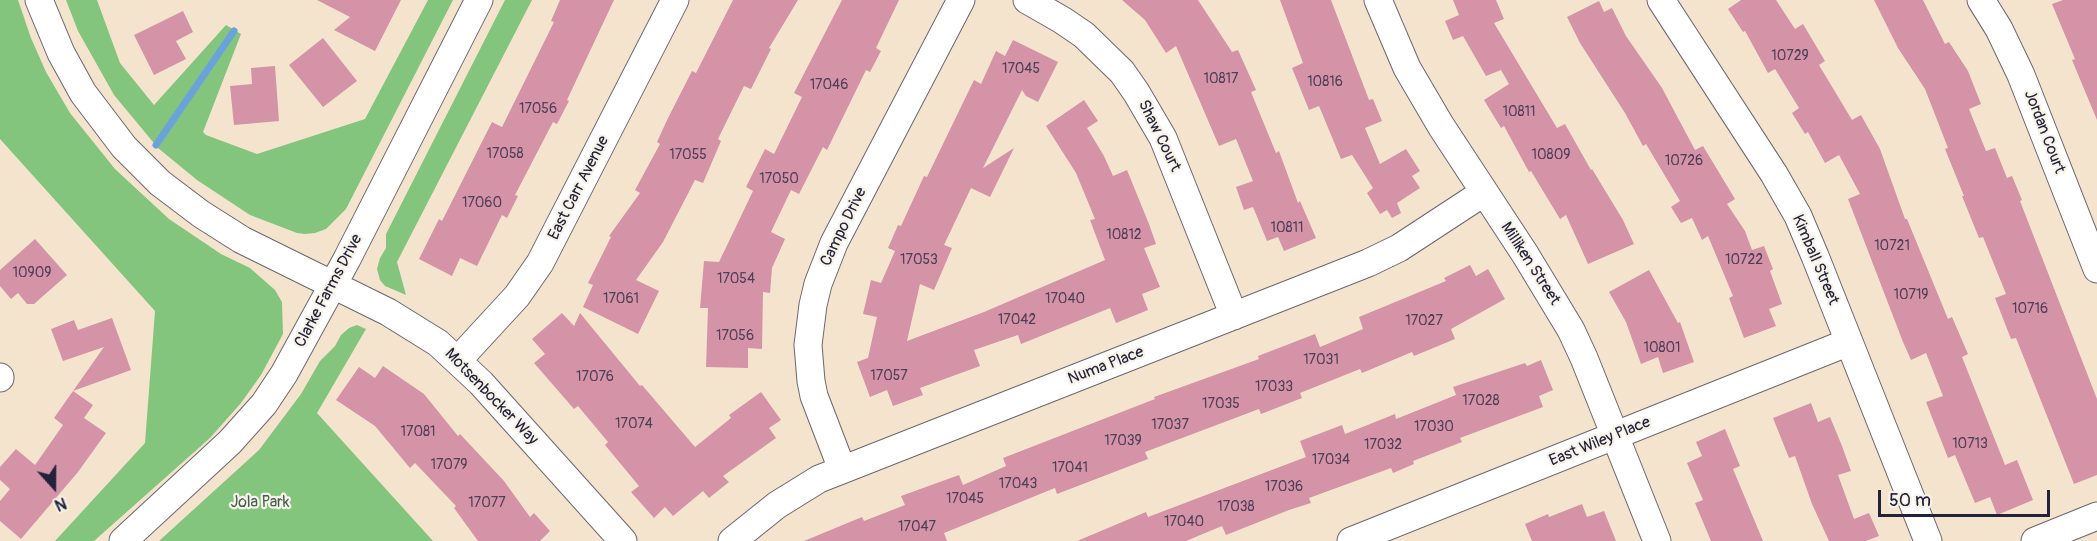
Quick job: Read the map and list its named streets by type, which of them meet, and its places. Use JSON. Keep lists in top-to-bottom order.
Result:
{
  "streets": {
    "street": [
      "Jordan Court",
      "Shaw Court",
      "East Carr Avenue",
      "Campo Drive",
      "Kimball Street",
      "Milliken Street",
      "Clarke Farms Drive",
      "Numa Place",
      "Motsenbocker Way",
      "East Wiley Place"
    ]
  },
  "crossings": [
    ["Shaw Court", "Numa Place"],
    ["East Carr Avenue", "Motsenbocker Way"],
    ["Campo Drive", "Numa Place"],
    ["Kimball Street", "East Wiley Place"],
    ["Milliken Street", "Numa Place"],
    ["Milliken Street", "East Wiley Place"],
    ["Clarke Farms Drive", "Motsenbocker Way"]
  ],
  "parks": ["Jola Park"],
  "house_numbers": [
    "10729",
    "17045",
    "10817",
    "10816",
    "17046",
    "17056",
    "10811",
    "17058",
    "17055",
    "10809",
    "10726",
    "17050",
    "17060",
    "10811",
    "10812",
    "10721",
    "17053",
    "10722",
    "10909",
    "17054",
    "10719",
    "17061",
    "17040",
    "10716",
    "17042",
    "17027",
    "17056",
    "10801",
    "17031",
    "17057",
    "17076",
    "17033",
    "17028",
    "17035",
    "17074",
    "17037",
    "17030",
    "17081",
    "17039",
    "10713",
    "17032",
    "17034",
    "17079",
    "17041",
    "17043",
    "17036",
    "17045",
    "17077",
    "17038",
    "17040",
    "17047"
  ],
  "scale_bar": "50 m",
  "north": "bottom"
}
